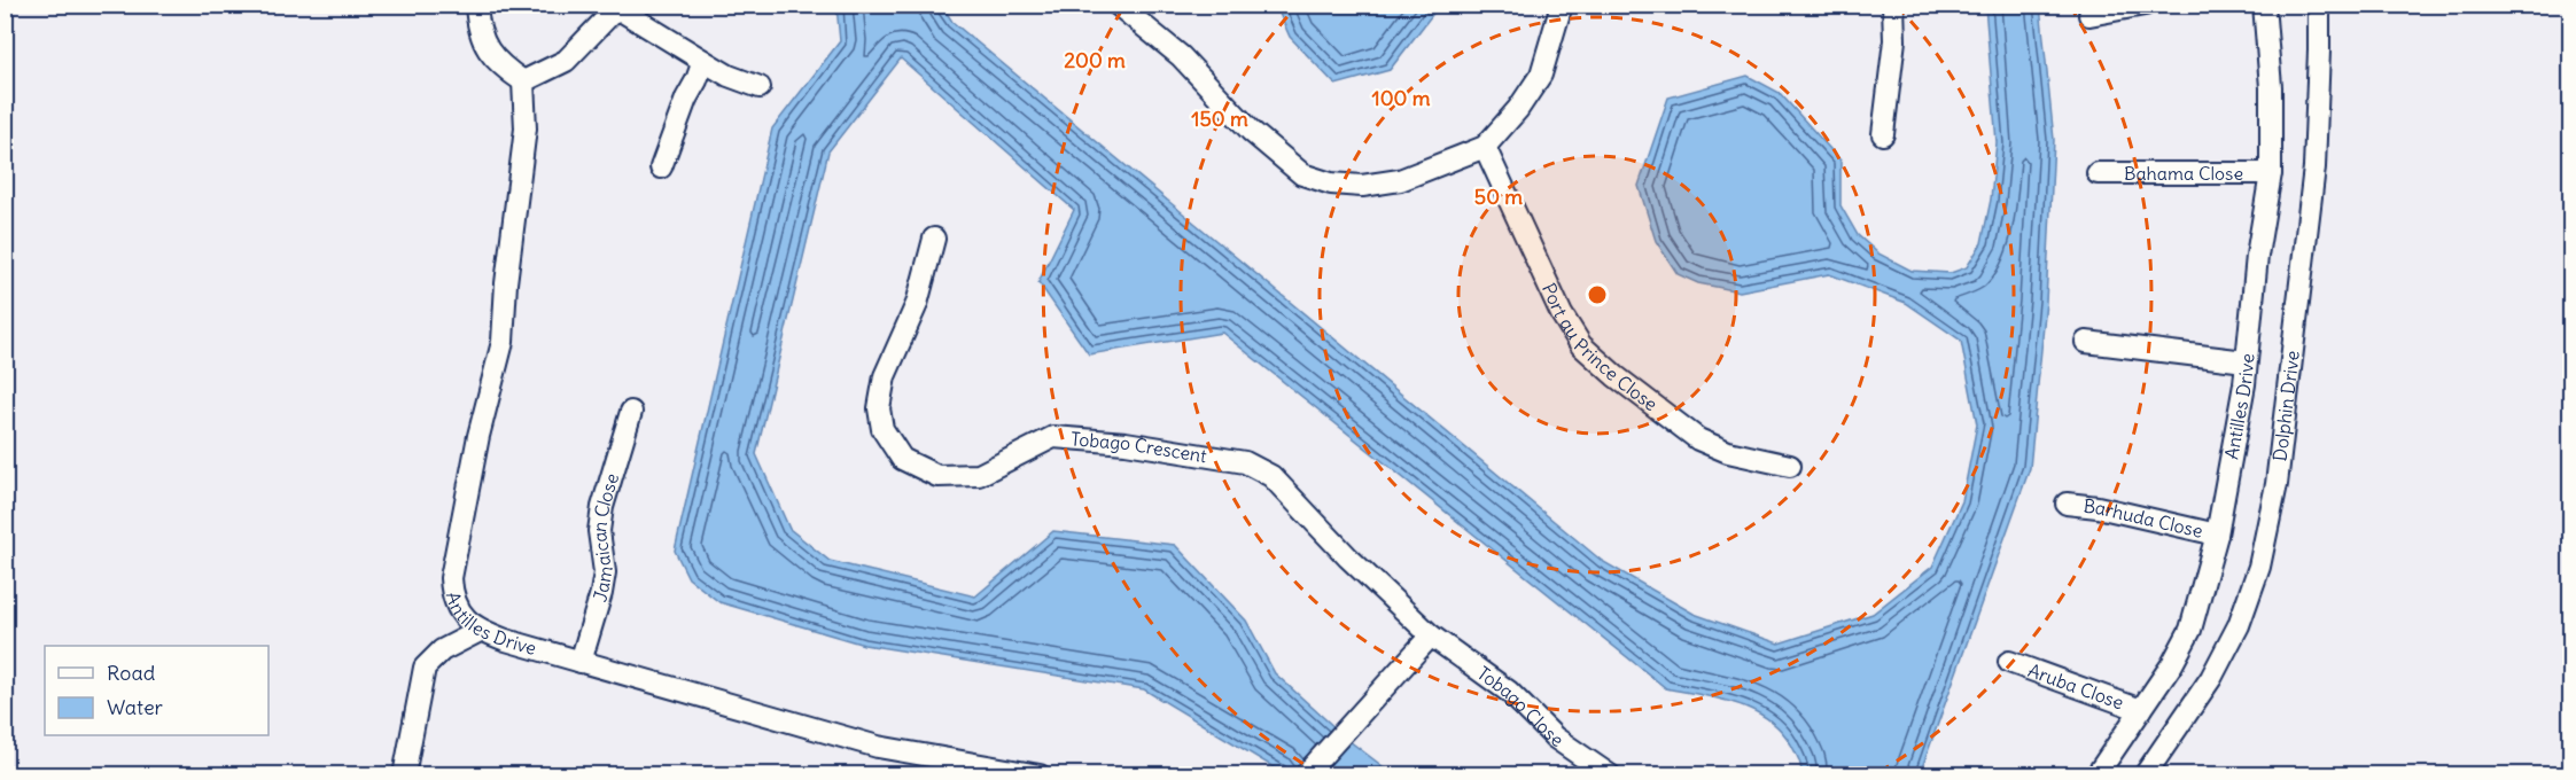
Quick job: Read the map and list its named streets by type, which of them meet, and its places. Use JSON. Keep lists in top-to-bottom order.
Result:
{
  "streets": {
    "street": [
      "Bahama Close",
      "Port au Prince Close",
      "Antilles Drive",
      "Dolphin Drive",
      "Tobago Crescent",
      "Barhuda Close",
      "Jamaican Close",
      "Aruba Close",
      "Tobago Close"
    ]
  },
  "crossings": [
    ["Bahama Close", "Antilles Drive"],
    ["Antilles Drive", "Barhuda Close"],
    ["Antilles Drive", "Jamaican Close"],
    ["Antilles Drive", "Aruba Close"],
    ["Tobago Crescent", "Tobago Close"]
  ],
  "legend": ["Road", "Water"],
  "rings": [
    "200 m",
    "100 m",
    "150 m",
    "50 m"
  ]
}
